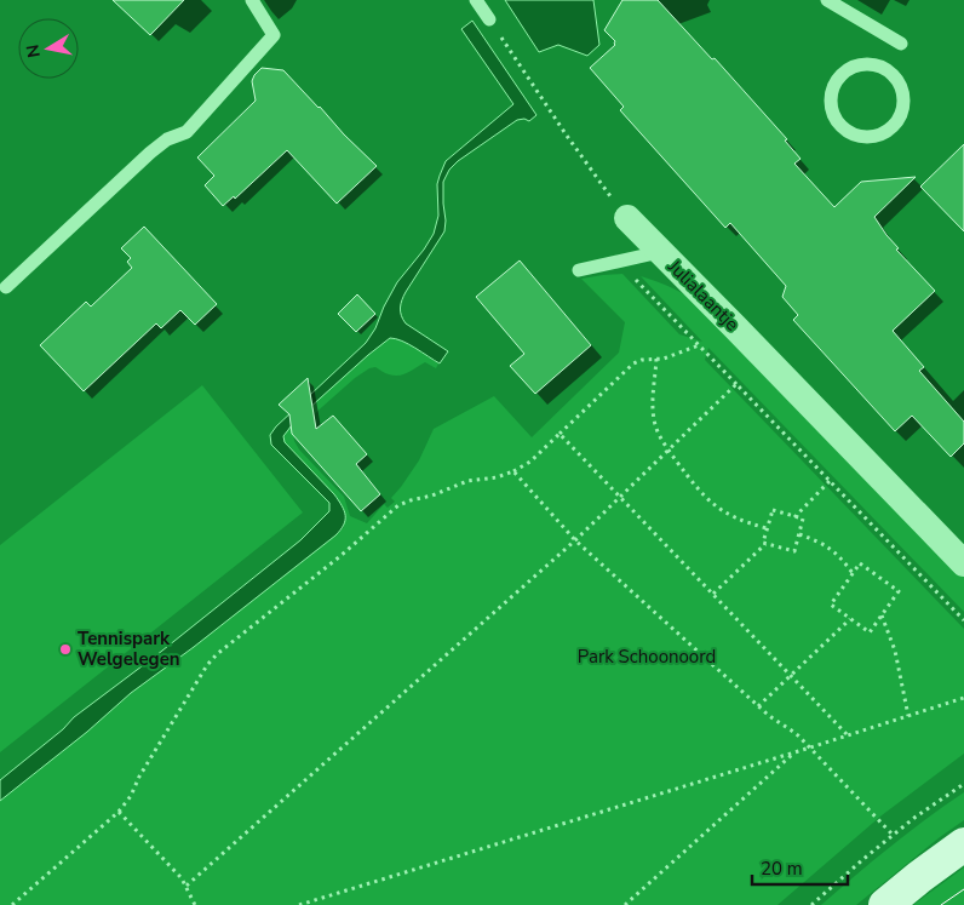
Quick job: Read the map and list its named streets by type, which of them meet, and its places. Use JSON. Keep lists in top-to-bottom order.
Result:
{
  "streets": {
    "street": ["Julialaantje"]
  },
  "parks": ["Park Schoonoord"],
  "places": ["Tennispark Welgelegen"],
  "scale_bar": "20 m",
  "north": "left"
}
